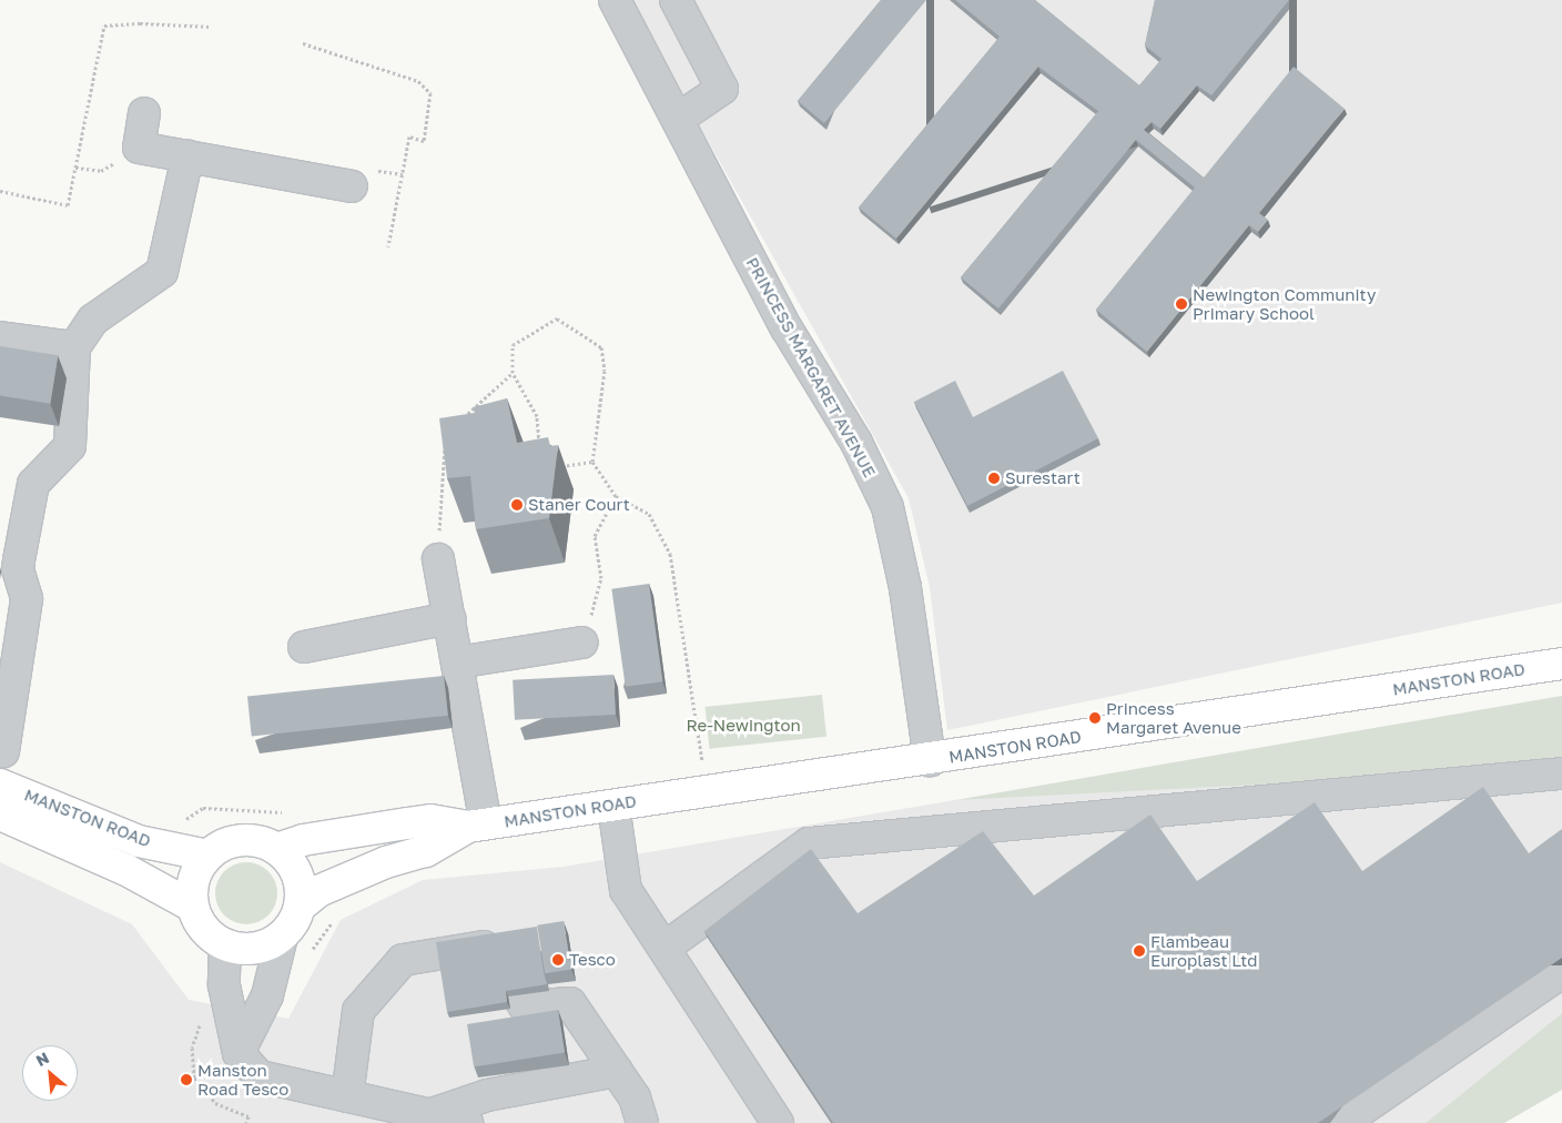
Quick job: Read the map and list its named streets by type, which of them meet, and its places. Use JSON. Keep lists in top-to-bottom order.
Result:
{
  "streets": {
    "main road": ["MANSTON ROAD"],
    "street": ["PRINCESS MARGARET AVENUE"]
  },
  "crossings": [
    ["PRINCESS MARGARET AVENUE", "MANSTON ROAD"]
  ],
  "parks": ["Re-Newington"],
  "places": [
    "Newington Community Primary School",
    "Surestart",
    "Staner Court",
    "Princess Margaret Avenue",
    "Flambeau Europlast Ltd",
    "Tesco",
    "Manston Road Tesco"
  ],
  "north": "top left"
}
